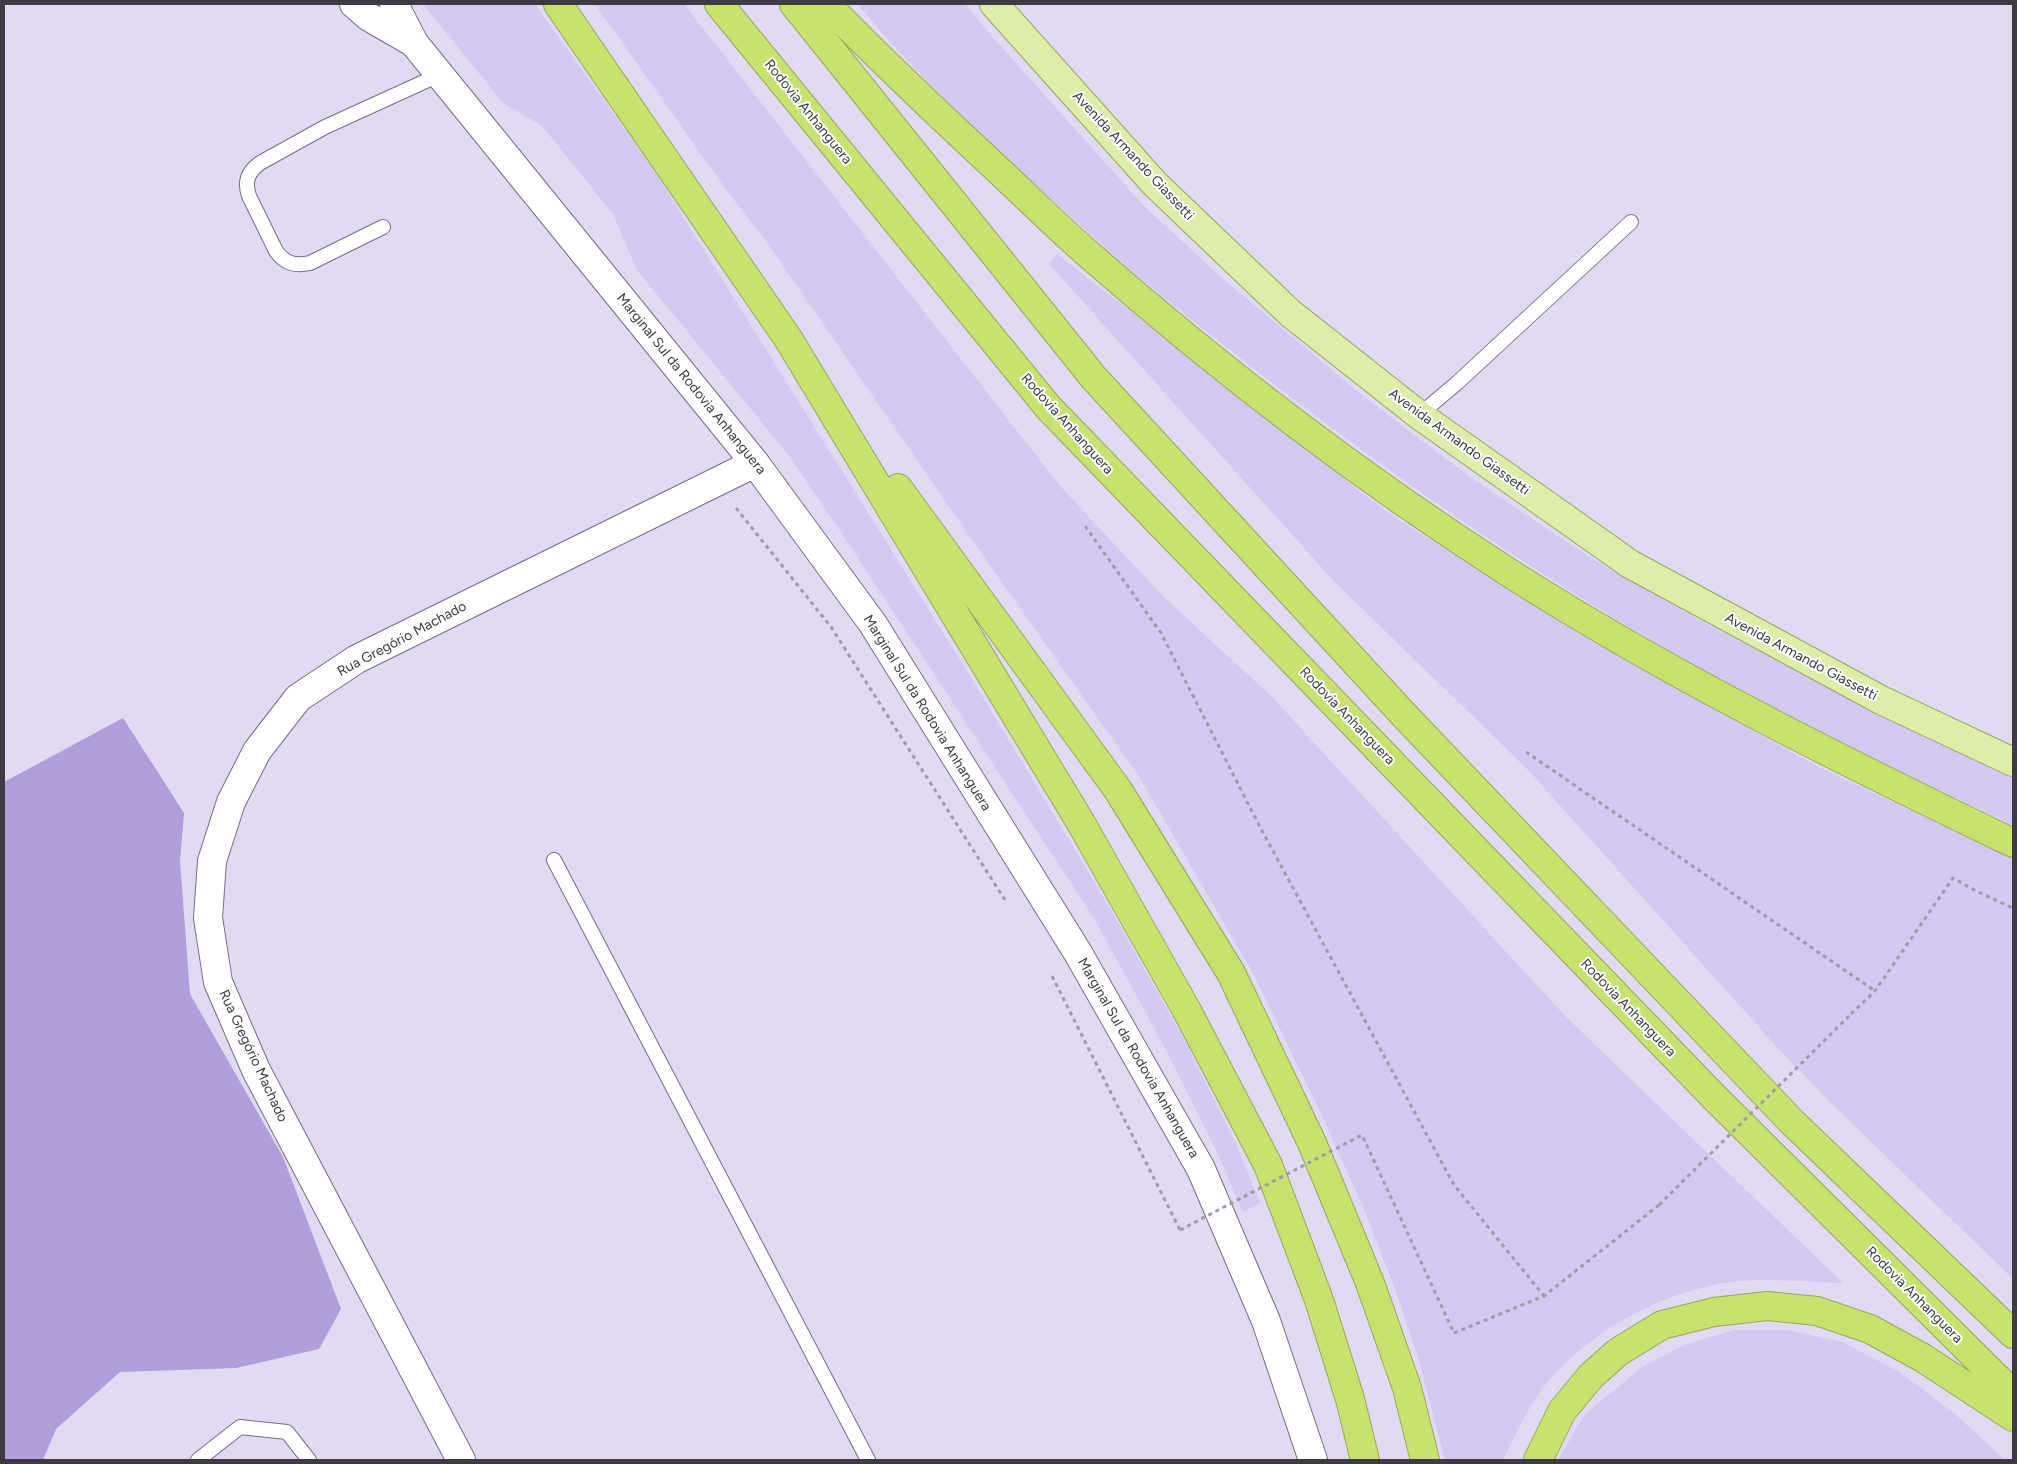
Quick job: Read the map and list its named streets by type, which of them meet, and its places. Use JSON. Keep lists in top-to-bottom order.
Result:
{
  "streets": {
    "highway": ["Rodovia Anhanguera"],
    "main road": ["Avenida Armando Giassetti", "Marginal Sul da Rodovia Anhanguera", "Rua Gregório Machado"]
  },
  "crossings": [
    ["Marginal Sul da Rodovia Anhanguera", "Rua Gregório Machado"]
  ]
}
